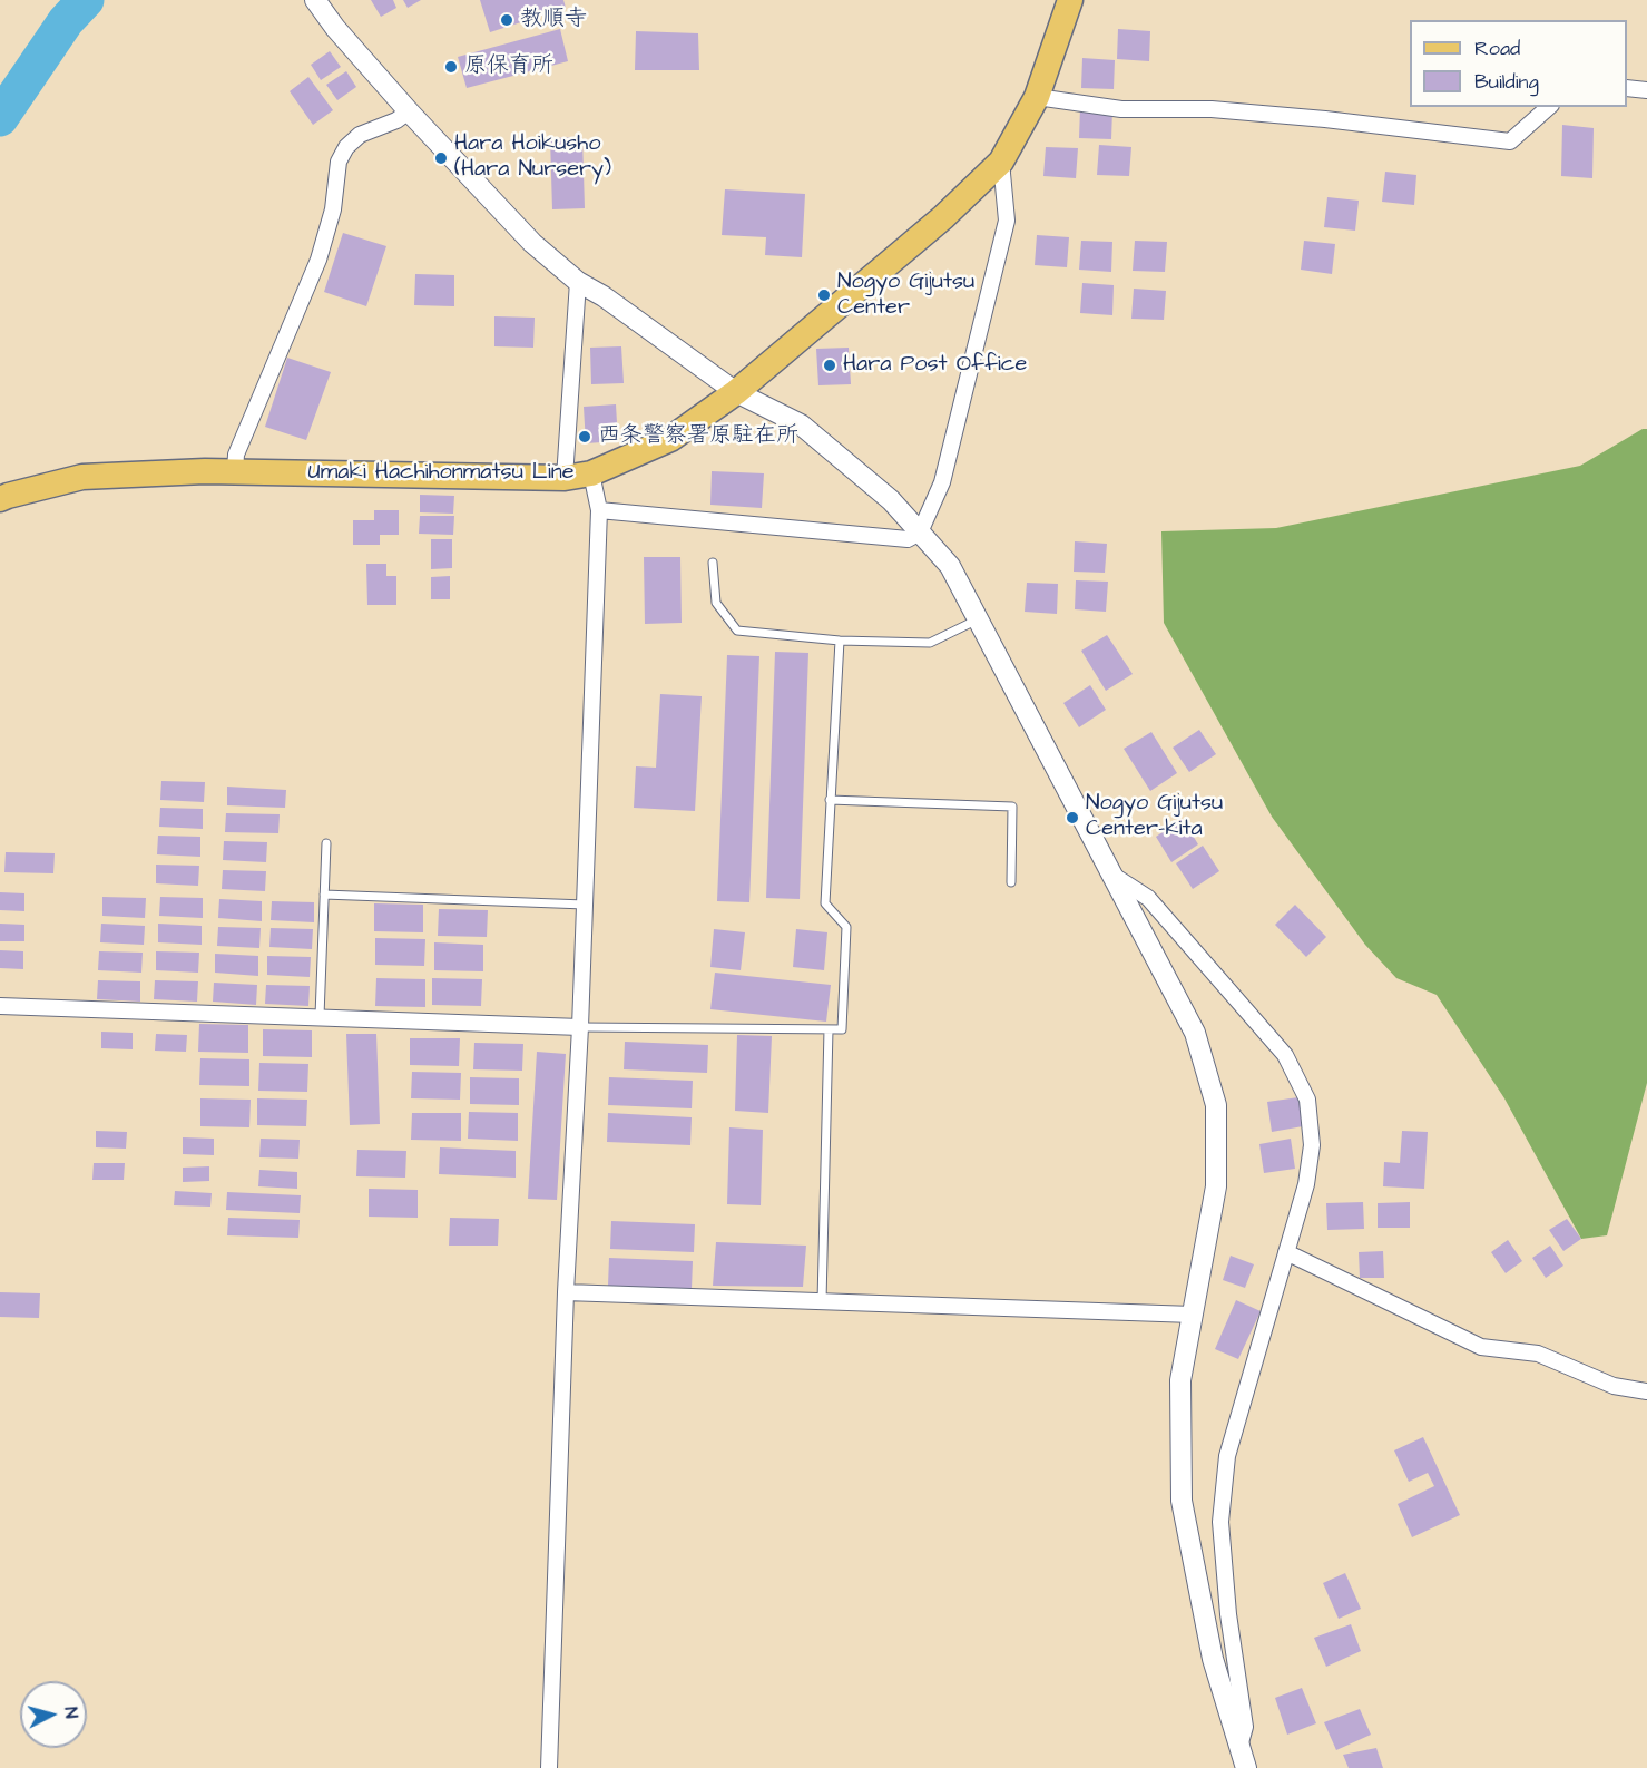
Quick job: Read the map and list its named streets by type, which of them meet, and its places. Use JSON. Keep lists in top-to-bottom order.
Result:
{
  "streets": {
    "main road": ["Umaki Hachihonmatsu Line"]
  },
  "places": [
    "教順寺",
    "原保育所",
    "Hara Hoikusho (Hara Nursery)",
    "Nogyo Gijutsu Center",
    "Hara Post Office",
    "西条警察署原駐在所",
    "Nogyo Gijutsu Center-kita"
  ],
  "legend": ["Road", "Building"],
  "north": "right"
}
